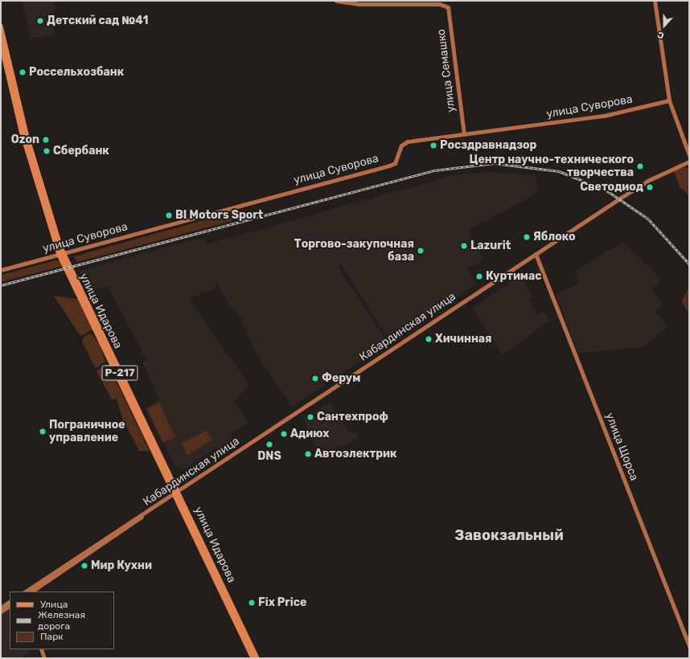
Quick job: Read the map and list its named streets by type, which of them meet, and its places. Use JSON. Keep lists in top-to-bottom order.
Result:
{
  "streets": {
    "main road": ["улица Идарова", "Р-217"],
    "street": [
      "улица Семашко",
      "улица Суворова",
      "Кабардинская улица",
      "улица Щорса"
    ]
  },
  "crossings": [
    ["улица Семашко", "улица Суворова"],
    ["улица Суворова", "улица Идарова"],
    ["улица Идарова", "Кабардинская улица"],
    ["Кабардинская улица", "улица Щорса"]
  ],
  "districts": ["Завокзальный"],
  "places": [
    "Детский сад №41",
    "Россельхозбанк",
    "Ozon",
    "Росздравнадзор",
    "Сбербанк",
    "Центр научно-технического творчества",
    "Светодиод",
    "BI Motors Sport",
    "Яблоко",
    "Lazurit",
    "Торгово-закупочная база",
    "Куртимас",
    "Хичинная",
    "Ферум",
    "Сантехпроф",
    "Пограничное управление",
    "Адиюх",
    "DNS",
    "Автоэлектрик",
    "Мир Кухни",
    "Fix Price"
  ],
  "legend": ["Улица", "Железная дорога", "Парк"],
  "north": "bottom"
}
